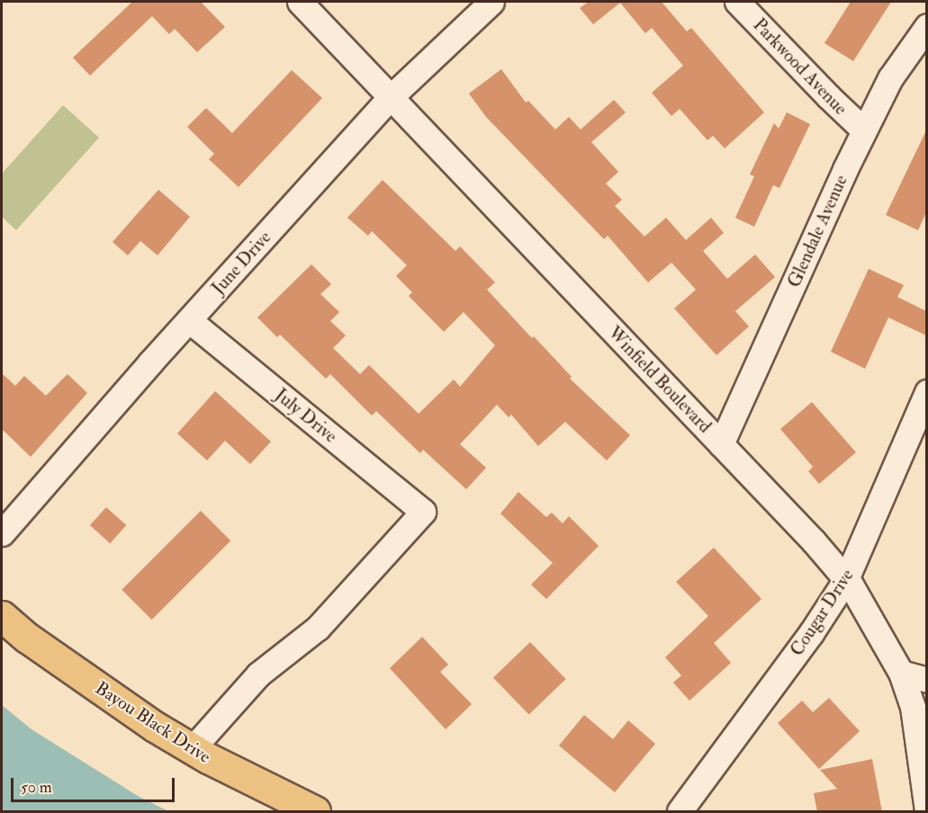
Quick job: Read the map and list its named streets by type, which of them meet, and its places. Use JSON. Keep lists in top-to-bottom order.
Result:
{
  "streets": {
    "main road": ["Bayou Black Drive"],
    "street": [
      "Parkwood Avenue",
      "Glendale Avenue",
      "June Drive",
      "Winfield Boulevard",
      "July Drive",
      "Cougar Drive"
    ]
  },
  "crossings": [
    ["Parkwood Avenue", "Glendale Avenue"],
    ["Glendale Avenue", "Winfield Boulevard"],
    ["June Drive", "Winfield Boulevard"],
    ["June Drive", "July Drive"],
    ["Winfield Boulevard", "Cougar Drive"],
    ["July Drive", "Bayou Black Drive"]
  ],
  "scale_bar": "50 m"
}
